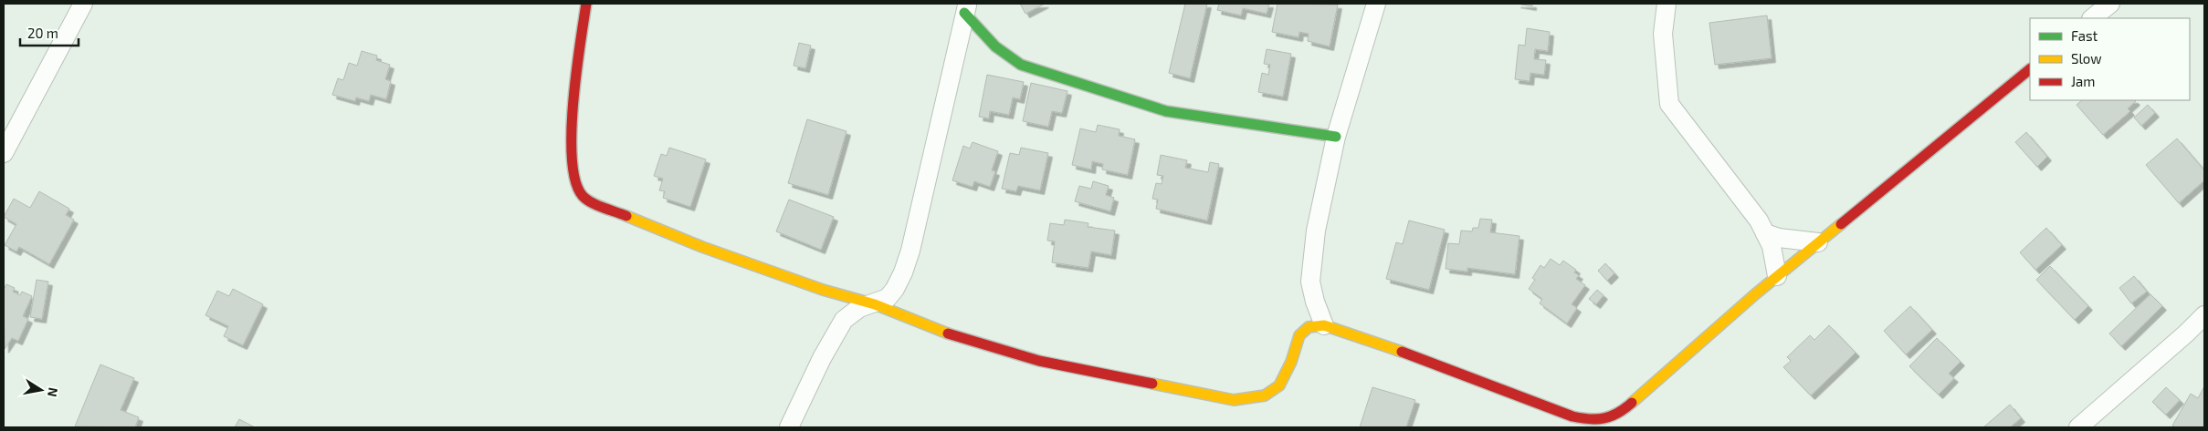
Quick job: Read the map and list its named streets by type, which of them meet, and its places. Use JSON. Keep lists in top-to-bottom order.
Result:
{
  "legend": ["Fast", "Slow", "Jam"],
  "scale_bar": "20 m",
  "north": "right"
}
